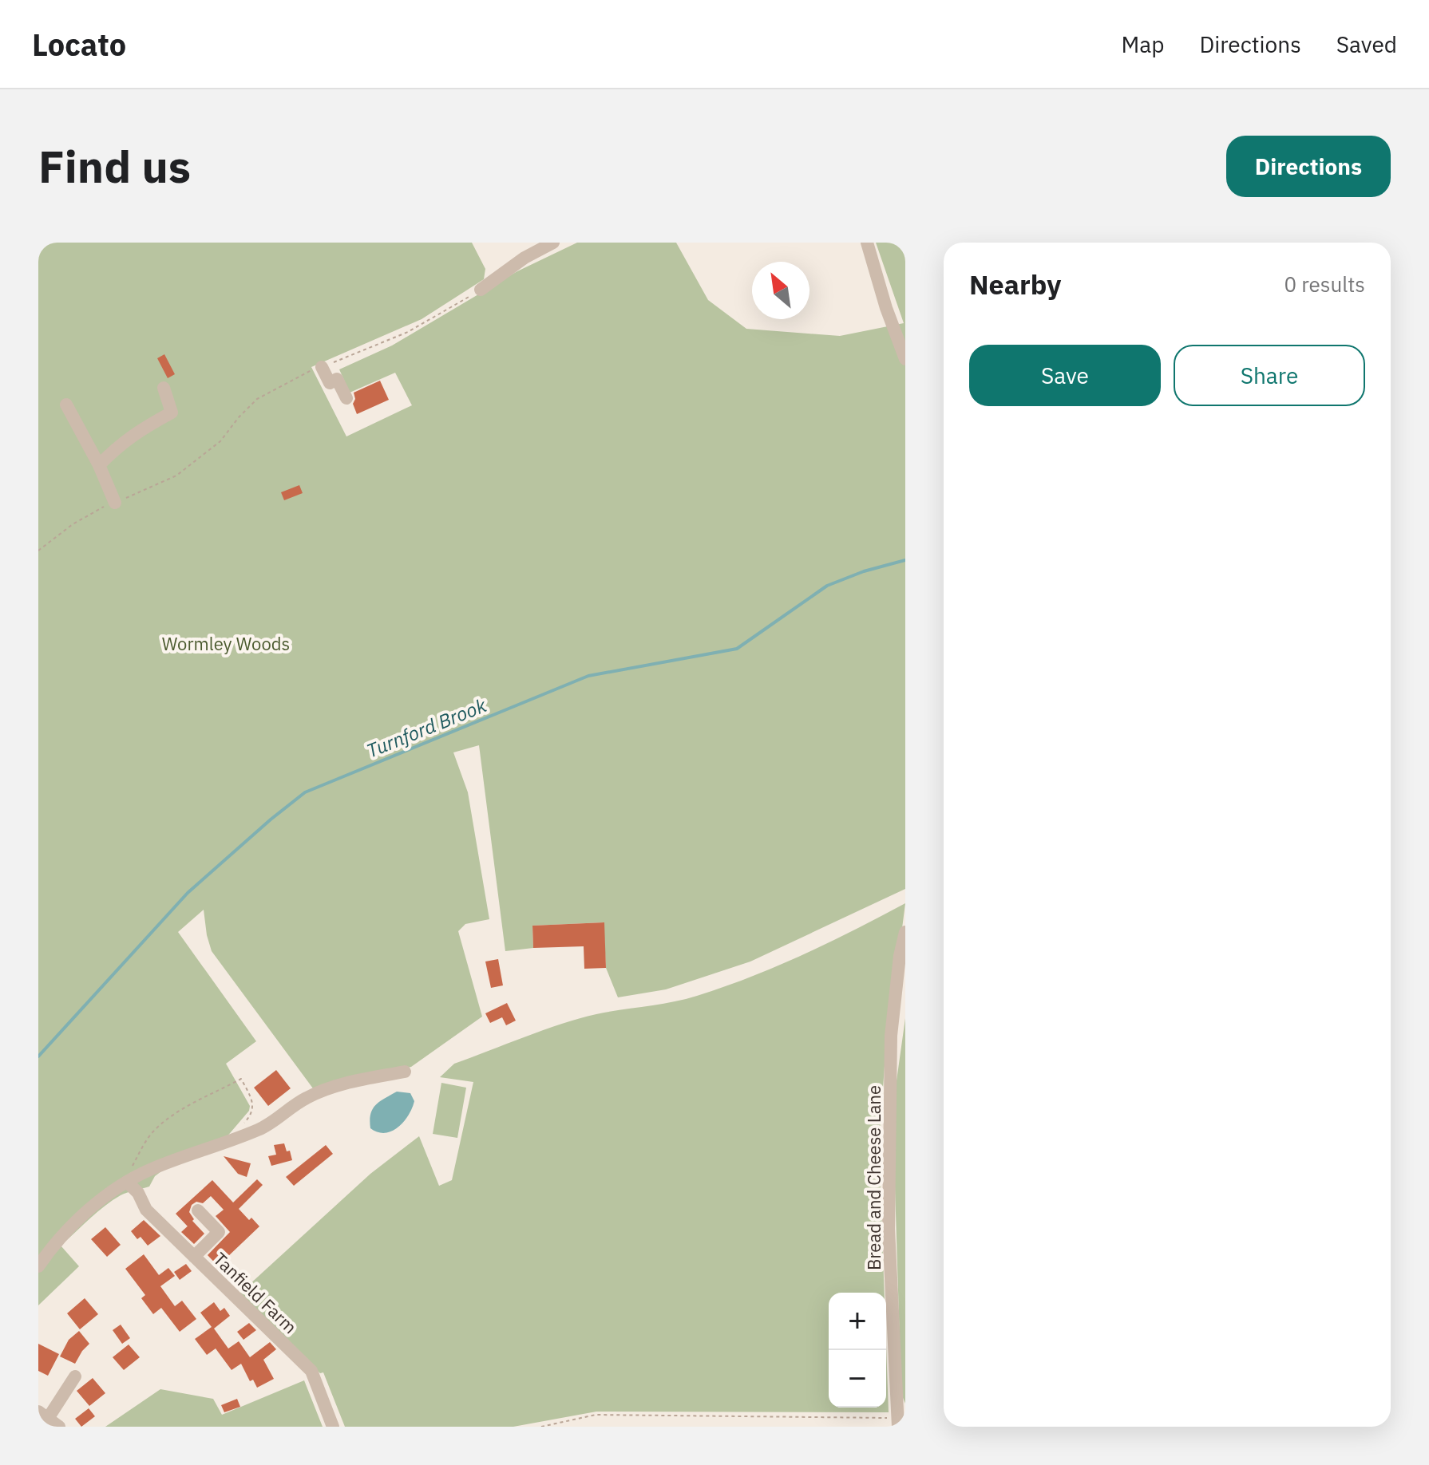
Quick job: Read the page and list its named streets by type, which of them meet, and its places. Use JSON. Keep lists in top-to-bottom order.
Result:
{
  "streets": {
    "street": ["Bread and Cheese Lane", "Tanfield Farm"]
  },
  "water": ["Turnford Brook"],
  "parks": ["Wormley Woods"],
  "north": "top left",
  "page": {
    "header": "Locato",
    "nav": ["Map", "Directions", "Saved"],
    "buttons": [
      "Directions",
      ["Save", "Share"]
    ],
    "title": "Find us",
    "heading": ["Nearby", "0 results"],
    "map_buttons": ["+", "−"]
  }
}
